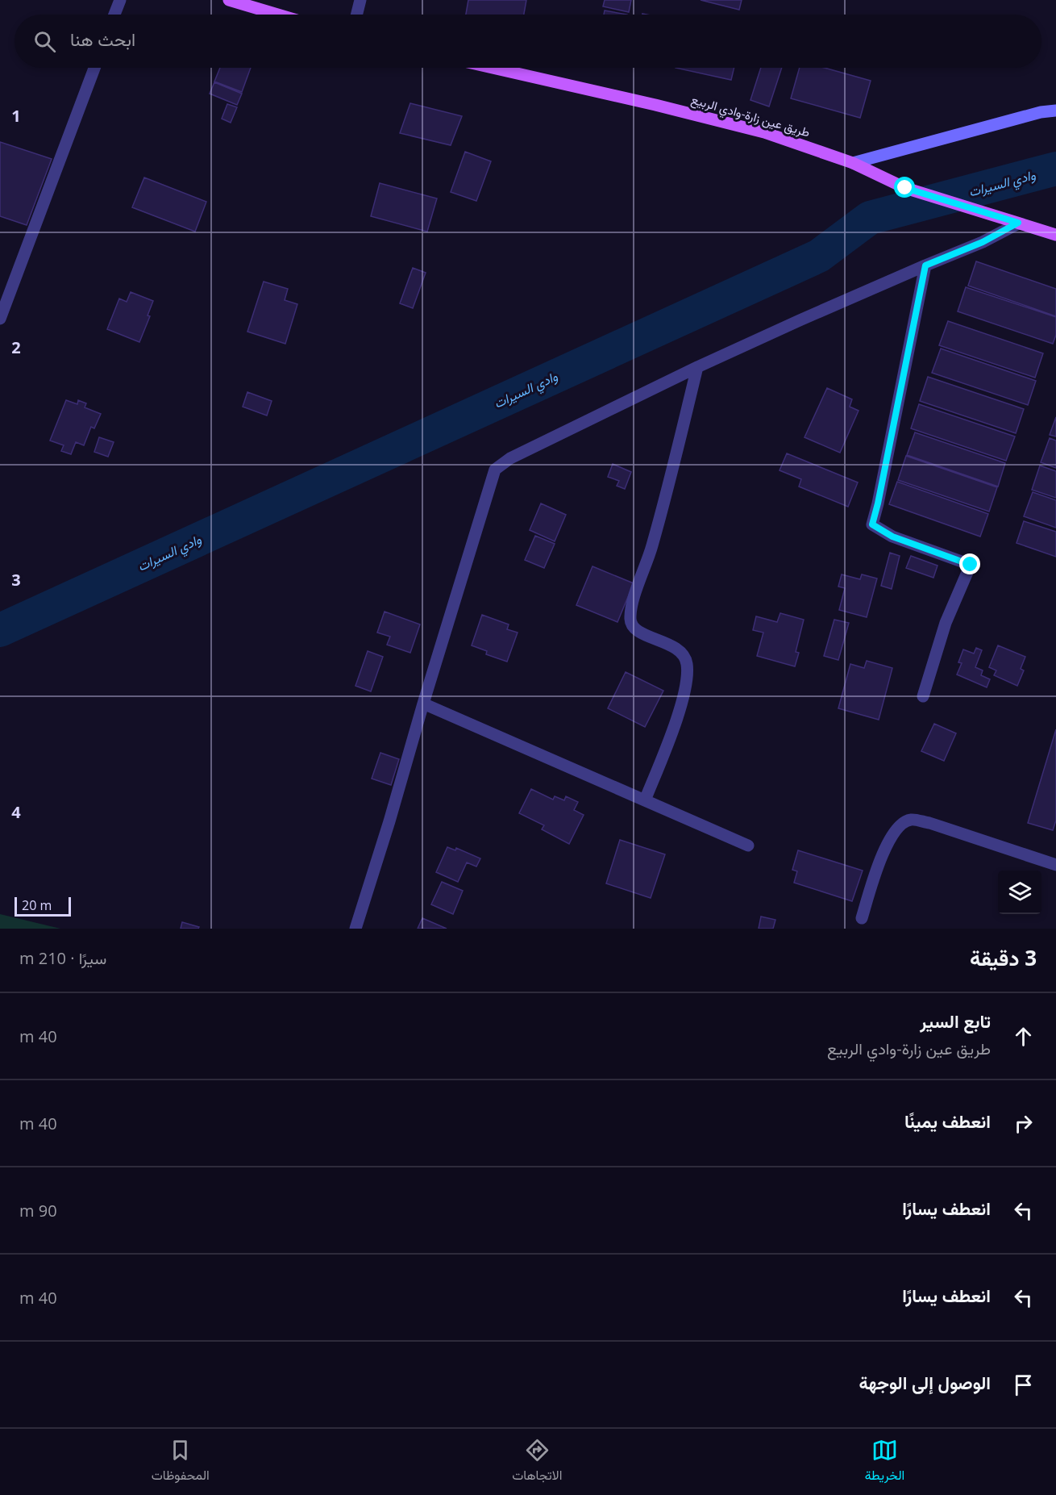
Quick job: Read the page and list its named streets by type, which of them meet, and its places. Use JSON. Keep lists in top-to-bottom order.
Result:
{
  "streets": {
    "main road": ["طريق عين زارة-وادي الربيع"]
  },
  "water": ["وادي السيرات"],
  "scale_bar": "20 m",
  "page": {
    "search": "ابحث هنا",
    "scale": "20 m",
    "heading": ["3 دقيقة", "سيرًا · 210 m"],
    "list": [
      ["تابع السير", "طريق عين زارة-وادي الربيع", "40 m"],
      ["انعطف يمينًا", "40 m"],
      ["انعطف يسارًا", "90 m"],
      ["انعطف يسارًا", "40 m"],
      "الوصول إلى الوجهة"
    ],
    "nav": ["الخريطة", "الاتجاهات", "المحفوظات"]
  },
  "grid": {
    "rows": [
      "1",
      "2",
      "3",
      "4"
    ]
  }
}
